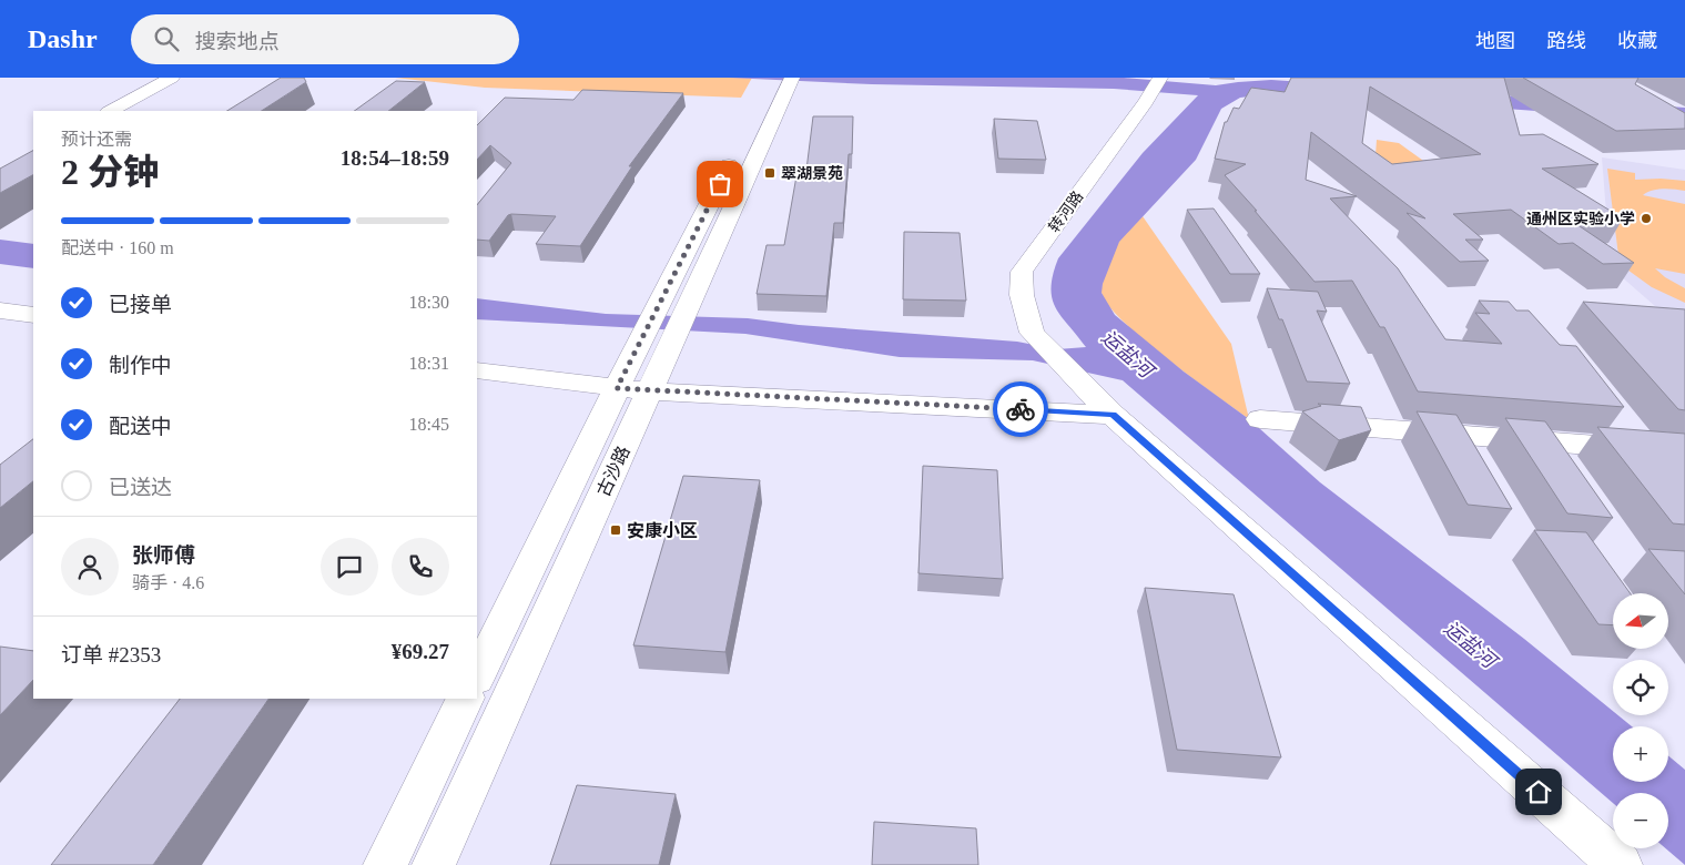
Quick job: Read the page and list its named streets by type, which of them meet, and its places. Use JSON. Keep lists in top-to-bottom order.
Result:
{
  "streets": {
    "street": ["转河路", "古沙路"]
  },
  "water": ["运盐河"],
  "places": {
    "transit": ["翠湖景苑", "安康小区"],
    "other": ["通州区实验小学"]
  },
  "north": "left",
  "page": {
    "header": "Dashr",
    "search": "搜索地点",
    "nav": ["地图", "路线", "收藏"],
    "heading": ["2 分钟", "预计还需", "18:54–18:59"],
    "panel": [
      "张师傅",
      "骑手 · 4.6",
      "订单 #2353",
      "¥69.27"
    ],
    "bar": "配送中 · 160 m",
    "list": [
      ["已接单", "18:30"],
      ["制作中", "18:31"],
      ["配送中", "18:45"],
      "已送达"
    ],
    "map_buttons": ["+", "−"]
  }
}
